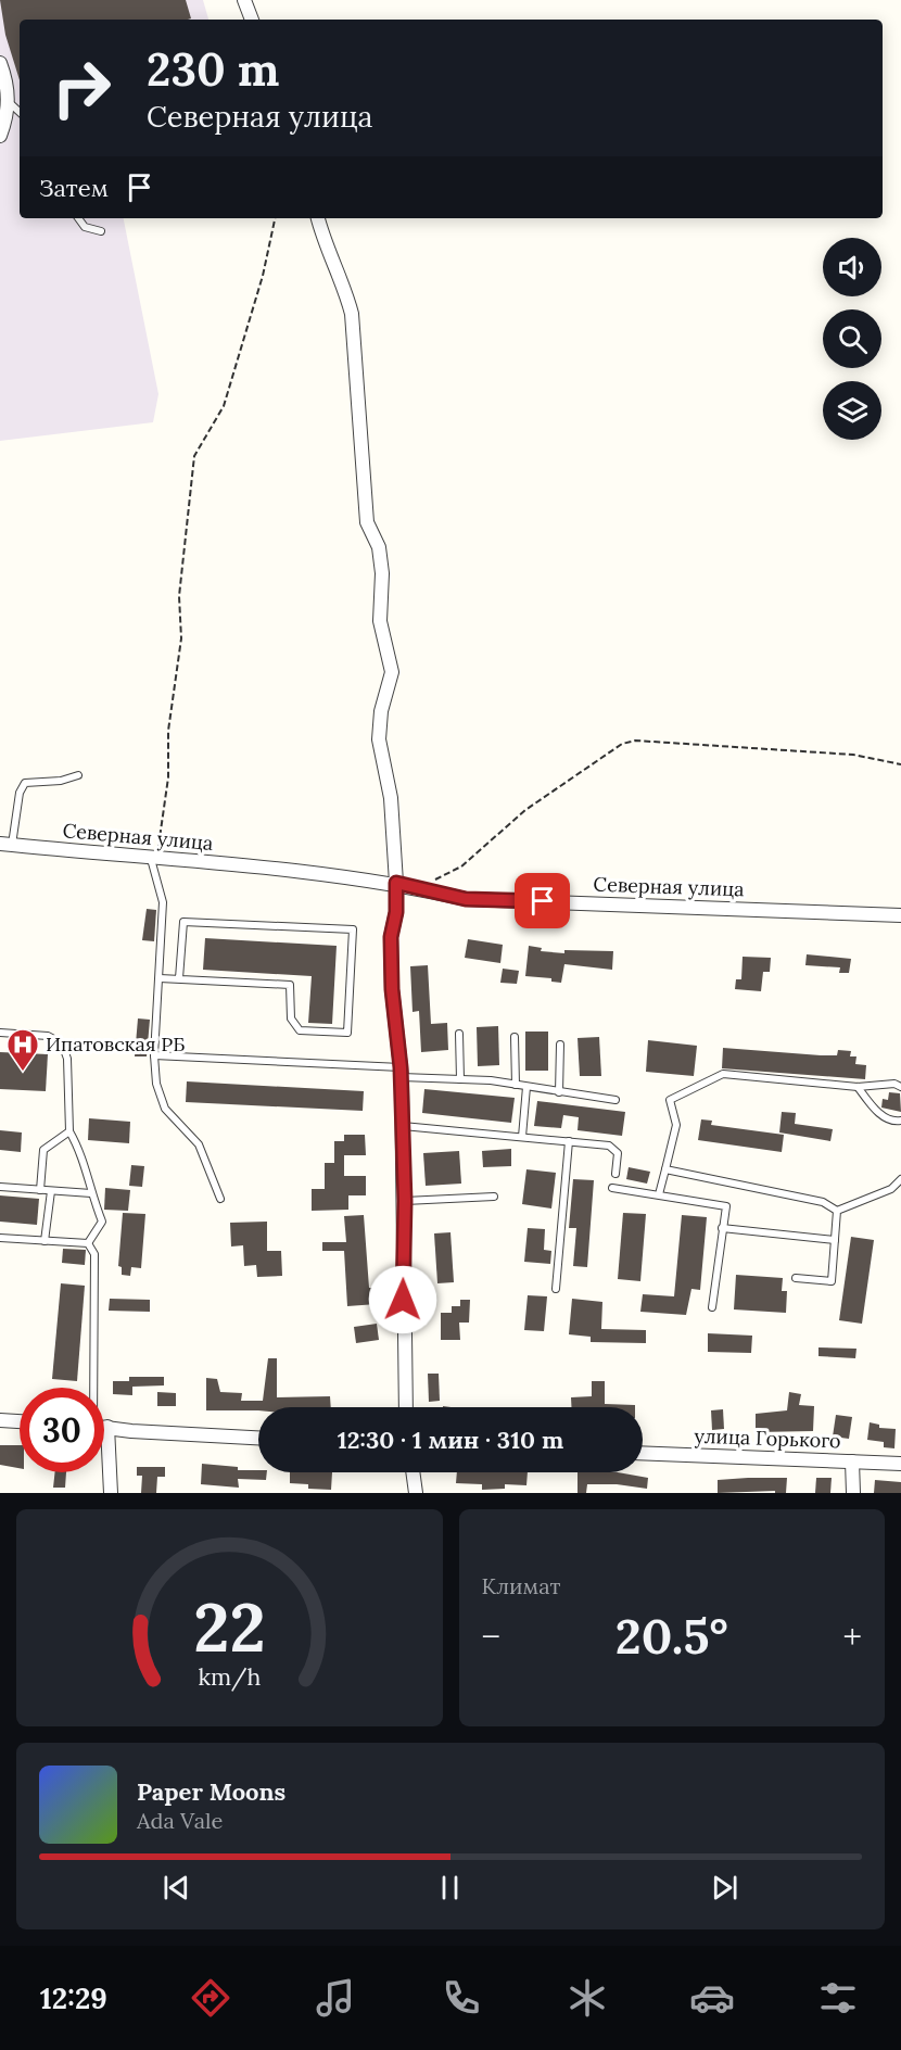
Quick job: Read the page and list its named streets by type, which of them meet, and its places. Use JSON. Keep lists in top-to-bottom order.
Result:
{
  "streets": {
    "street": ["Северная улица", "улица Горького"]
  },
  "places": {
    "hospital": ["Ипатовская РБ"]
  },
  "page": {
    "turn": ["230 m", "Северная улица"],
    "then": "Затем",
    "limit": "30",
    "trip": "12:30 · 1 мин · 310 m",
    "tile": "Климат",
    "heat": ["−", "20.5°", "+"],
    "song": ["Paper Moons", "Ada Vale"],
    "tabs": "12:29",
    "gauge": ["22", "km/h"]
  }
}
